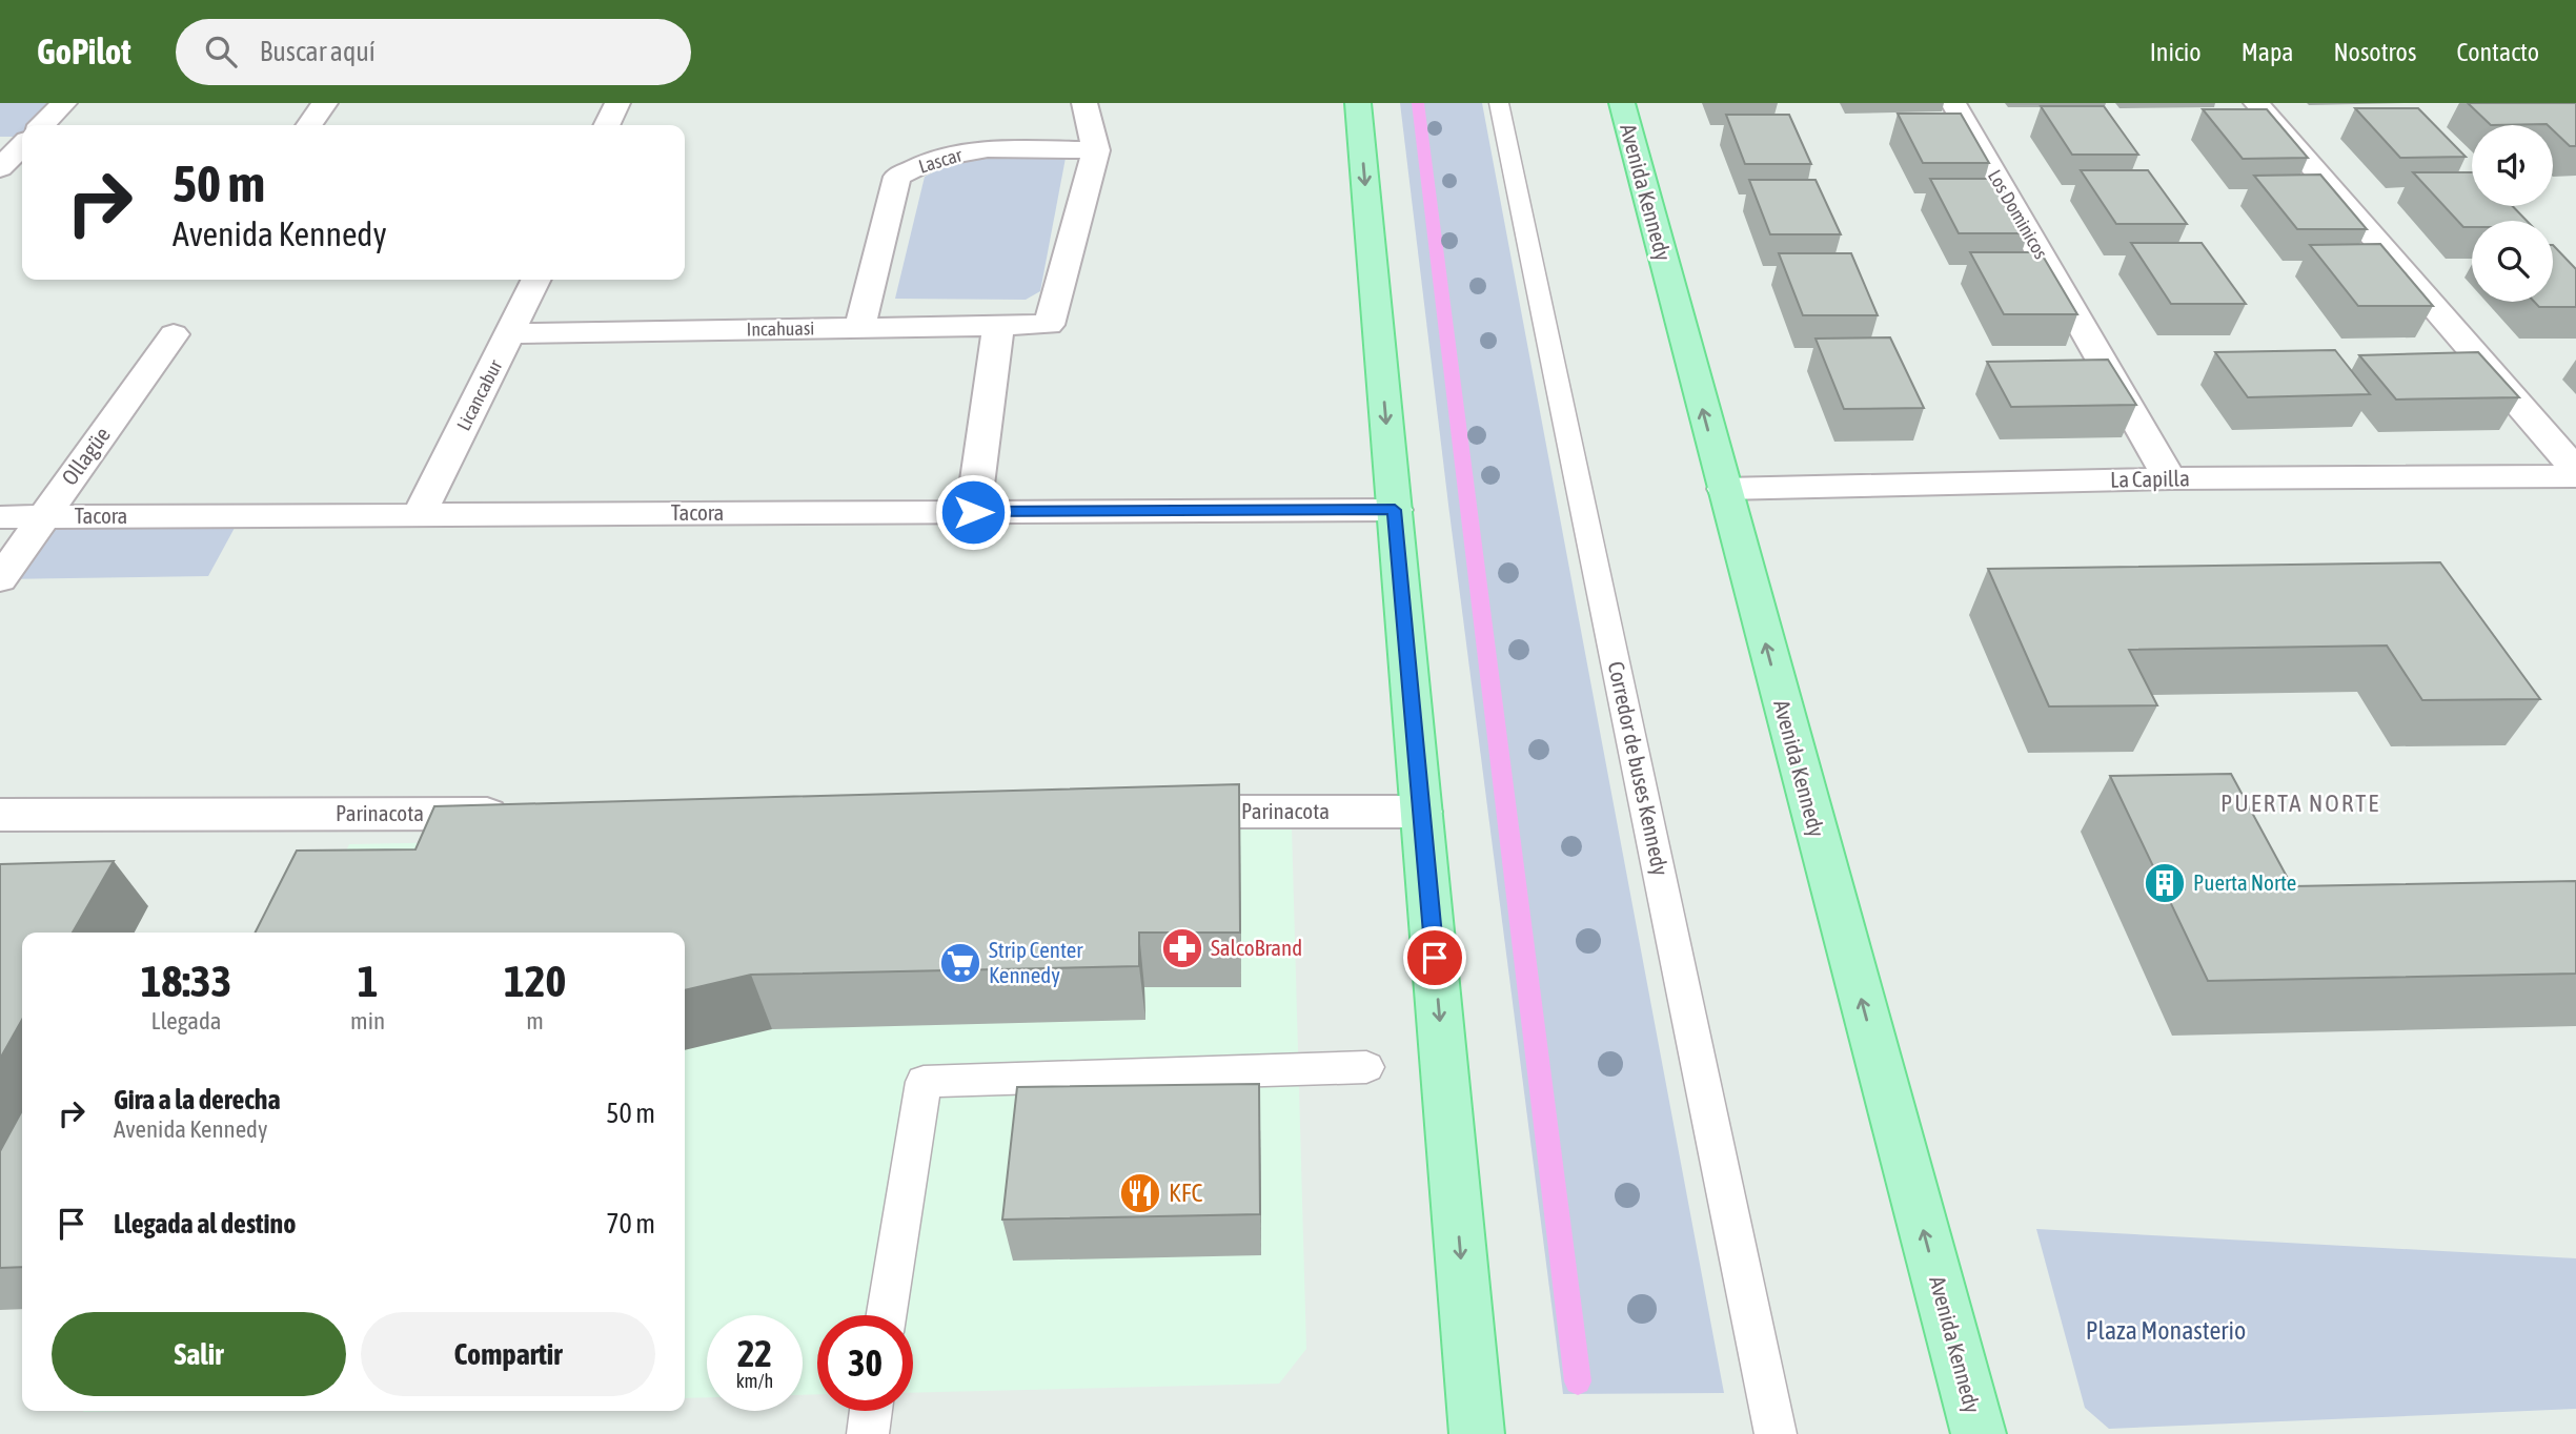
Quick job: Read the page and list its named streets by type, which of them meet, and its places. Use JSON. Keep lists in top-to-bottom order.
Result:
{
  "streets": {
    "main road": ["Avenida Kennedy"],
    "street": [
      "Lascar",
      "Los Dominicos",
      "Incahuasi",
      "Licancabur",
      "Ollagüe",
      "La Capilla",
      "Tacora",
      "Parinacota"
    ],
    "lane": ["Corredor de buses Kennedy"]
  },
  "crossings": [
    ["Lascar", "Incahuasi"],
    ["Avenida Kennedy", "La Capilla"],
    ["Los Dominicos", "La Capilla"],
    ["Incahuasi", "Licancabur"],
    ["Licancabur", "Tacora"],
    ["Ollagüe", "Tacora"]
  ],
  "districts": ["PUERTA NORTE"],
  "parks": ["Plaza Monasterio"],
  "places": {
    "building": ["Puerta Norte"],
    "pharmacy": ["SalcoBrand"],
    "supermarket": ["Strip Center Kennedy"],
    "restaurant": ["KFC"]
  },
  "page": {
    "header": "GoPilot",
    "search": "Buscar aquí",
    "nav": [
      "Inicio",
      "Mapa",
      "Nosotros",
      "Contacto"
    ],
    "turn": ["50 m", "Avenida Kennedy"],
    "eta": [
      "18:33",
      "Llegada",
      "1",
      "min",
      "120",
      "m"
    ],
    "list": [
      {
        "name": "Gira a la derecha",
        "note": "Avenida Kennedy",
        "value": "50 m"
      },
      {
        "name": "Llegada al destino",
        "value": "70 m"
      }
    ],
    "buttons": ["Salir", "Compartir"],
    "speed": "22 km/h",
    "limit": "30"
  }
}
